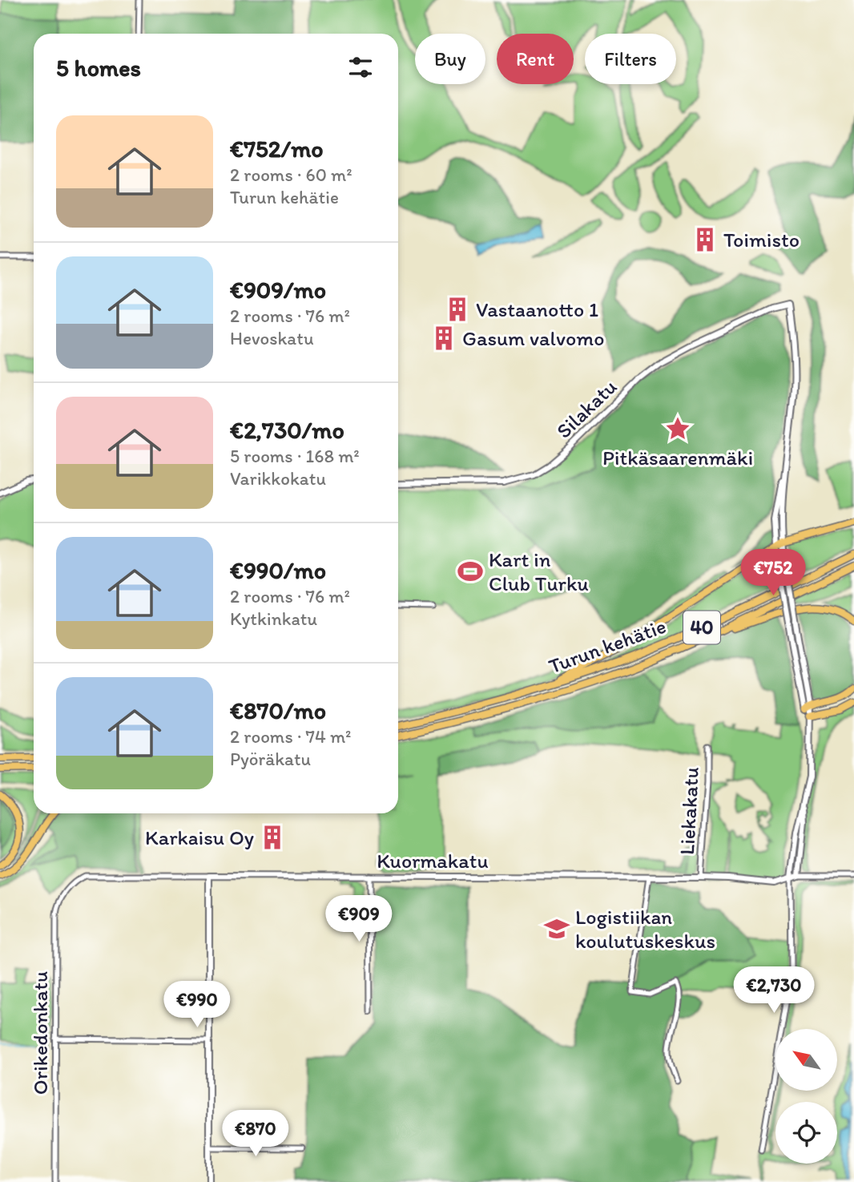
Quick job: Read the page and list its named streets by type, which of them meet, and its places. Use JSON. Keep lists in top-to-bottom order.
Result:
{
  "streets": {
    "highway": ["40", "Turun kehätie"],
    "street": [
      "Silakatu",
      "Liekakatu",
      "Kuormakatu",
      "Orikedonkatu"
    ]
  },
  "crossings": [
    ["Liekakatu", "Kuormakatu"],
    ["Kuormakatu", "Orikedonkatu"]
  ],
  "places": {
    "building": [
      "Toimisto",
      "Vastaanotto 1",
      "Gasum valvomo",
      "Karkaisu Oy"
    ],
    "place": ["Pitkäsaarenmäki"],
    "sports": ["Kart in Club Turku"],
    "school or university": ["Logistiikan koulutuskeskus"]
  },
  "north": "top left",
  "page": {
    "chip": ["Buy", "Rent", "Filters"],
    "heading": "5 homes",
    "list": [
      {
        "name": "€752/mo",
        "note": "2 rooms · 60 m² · Turun kehätie"
      },
      {
        "name": "€909/mo",
        "note": "2 rooms · 76 m² · Hevoskatu"
      },
      {
        "name": "€2,730/mo",
        "note": "5 rooms · 168 m² · Varikkokatu"
      },
      {
        "name": "€990/mo",
        "note": "2 rooms · 76 m² · Kytkinkatu"
      },
      {
        "name": "€870/mo",
        "note": "2 rooms · 74 m² · Pyöräkatu"
      }
    ],
    "price": [
      "€752",
      "€909",
      "€2,730",
      "€990",
      "€870"
    ]
  }
}
